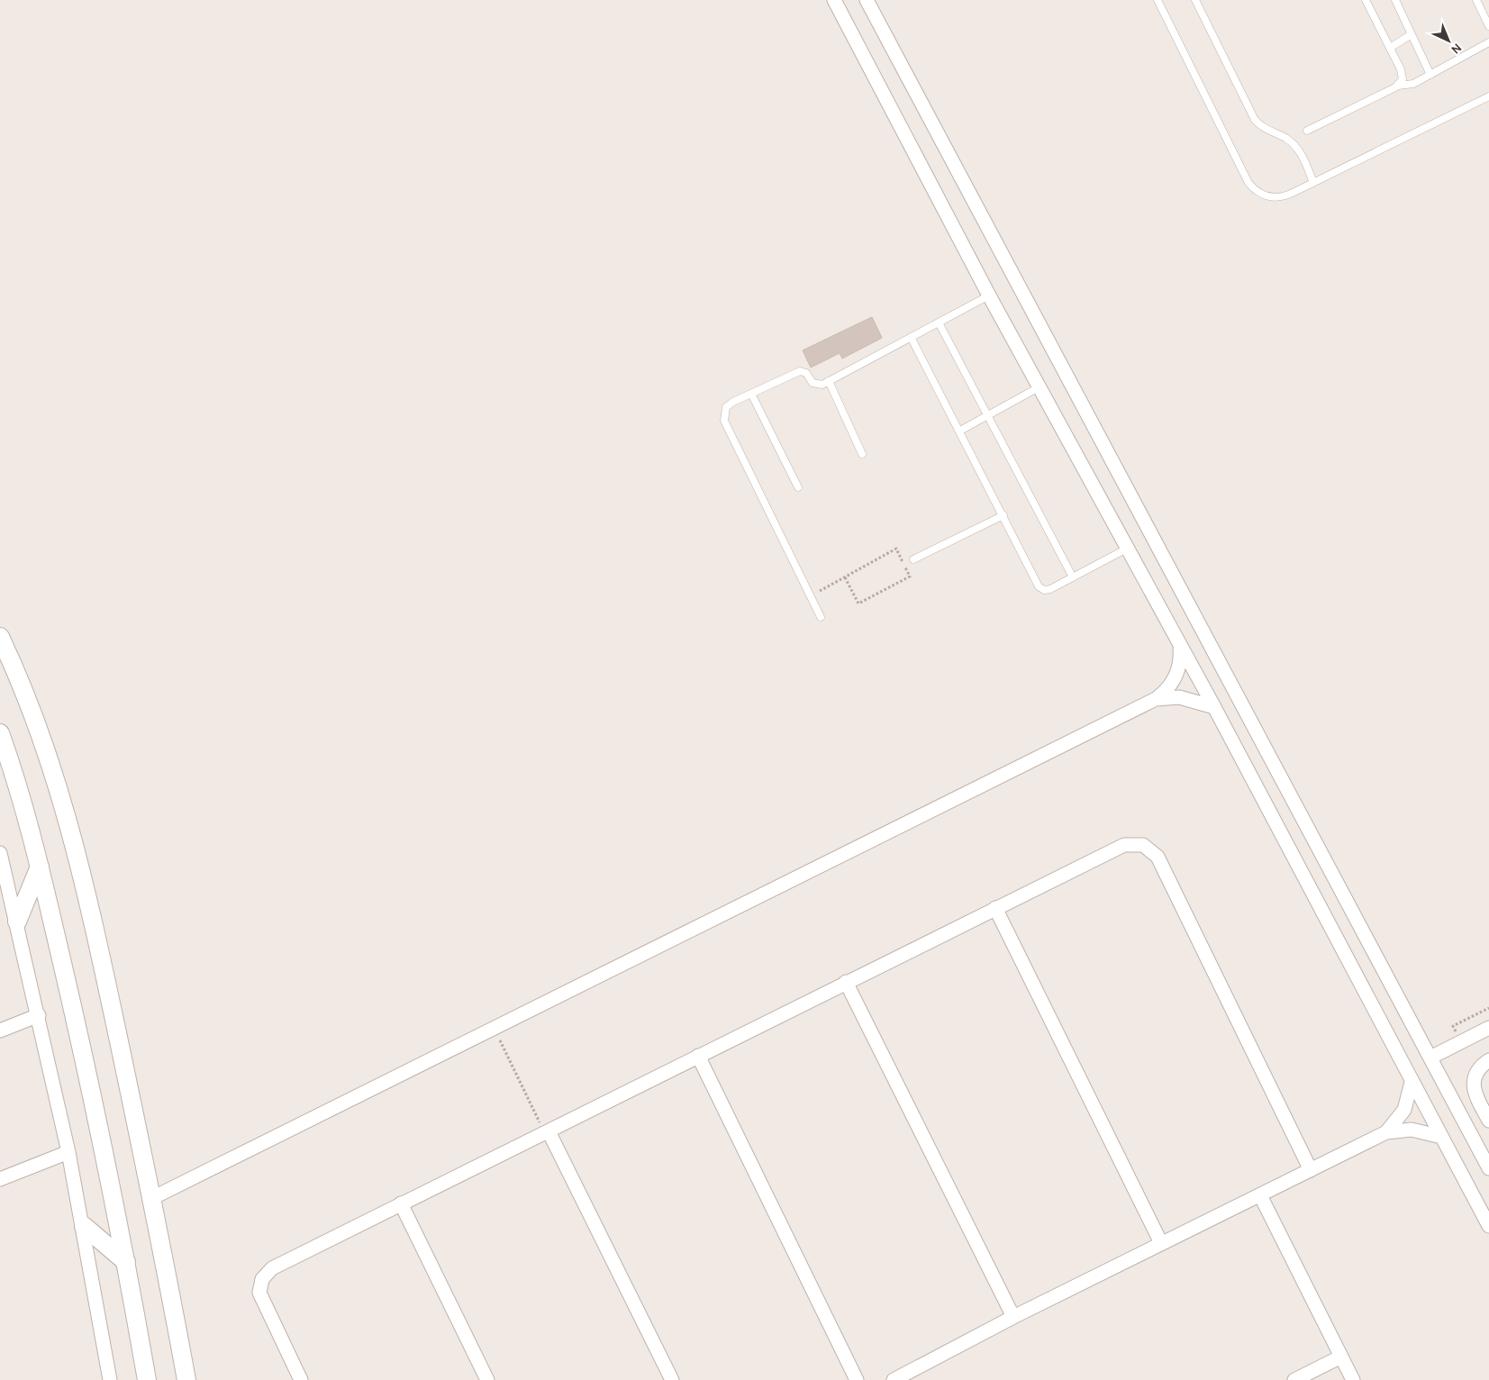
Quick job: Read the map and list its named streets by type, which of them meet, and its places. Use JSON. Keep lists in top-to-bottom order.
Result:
{
  "north": "bottom right"
}
